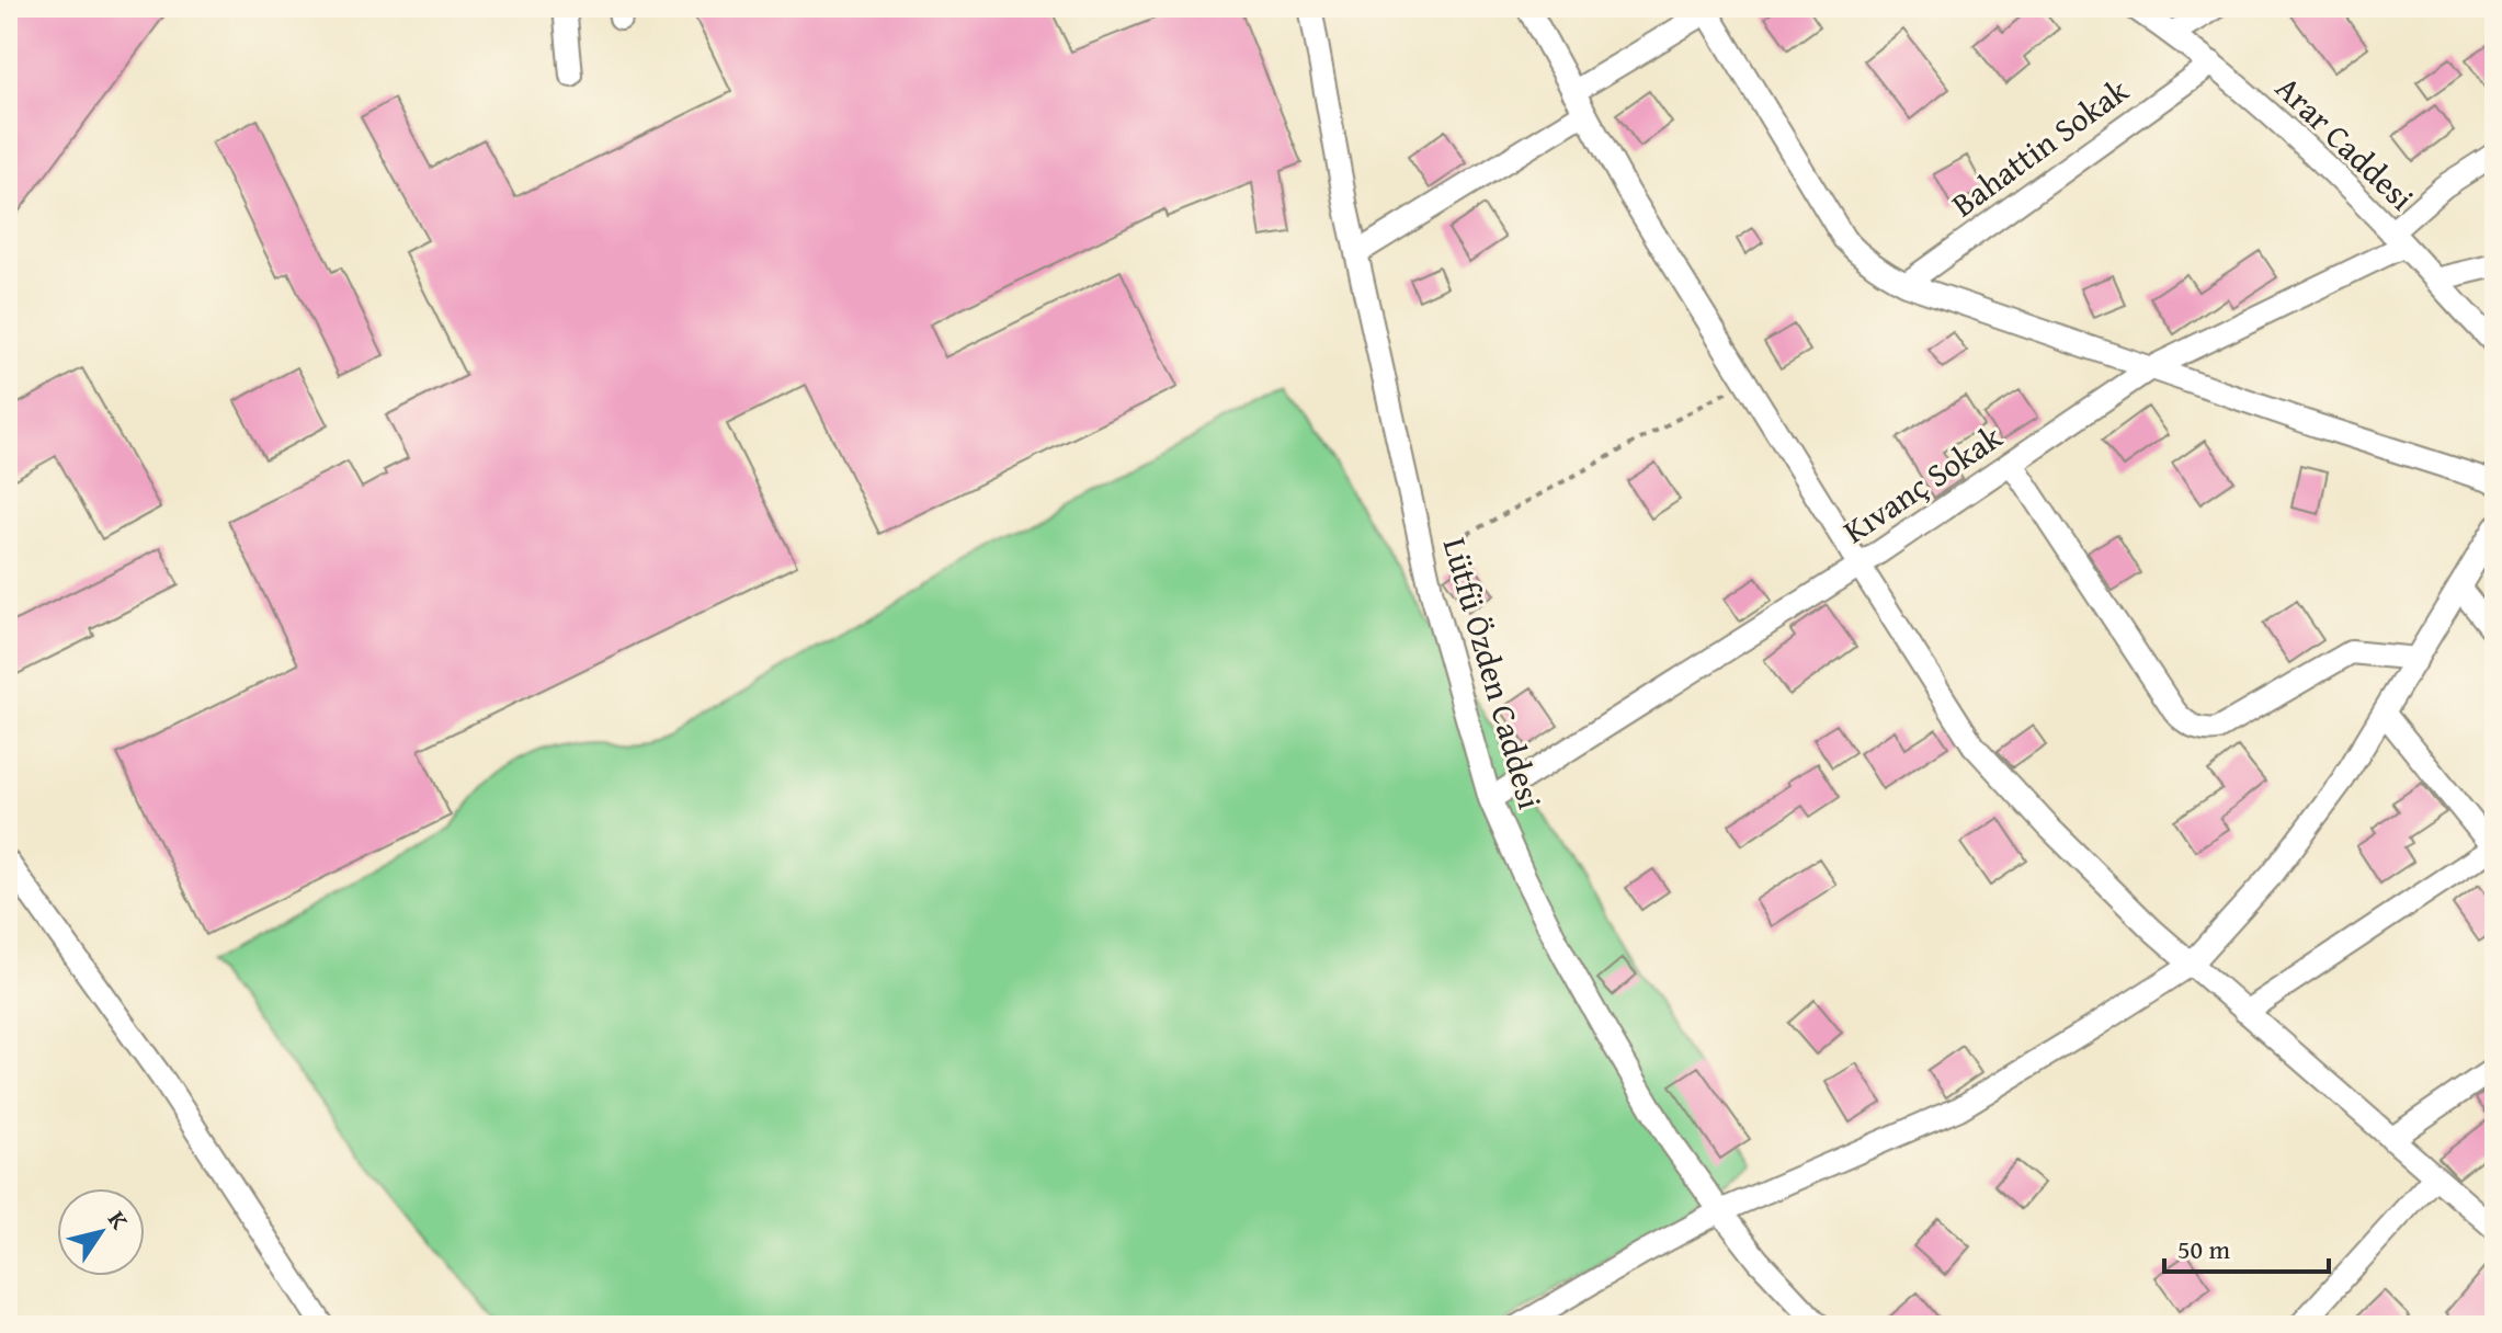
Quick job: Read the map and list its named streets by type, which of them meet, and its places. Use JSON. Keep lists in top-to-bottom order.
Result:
{
  "streets": {
    "street": [
      "Arar Caddesi",
      "Bahattin Sokak",
      "Kıvanç Sokak",
      "Lütfü Özden Caddesi"
    ]
  },
  "crossings": [
    ["Arar Caddesi", "Bahattin Sokak"],
    ["Arar Caddesi", "Kıvanç Sokak"],
    ["Kıvanç Sokak", "Lütfü Özden Caddesi"]
  ],
  "scale_bar": "50 m",
  "north": "top right"
}
